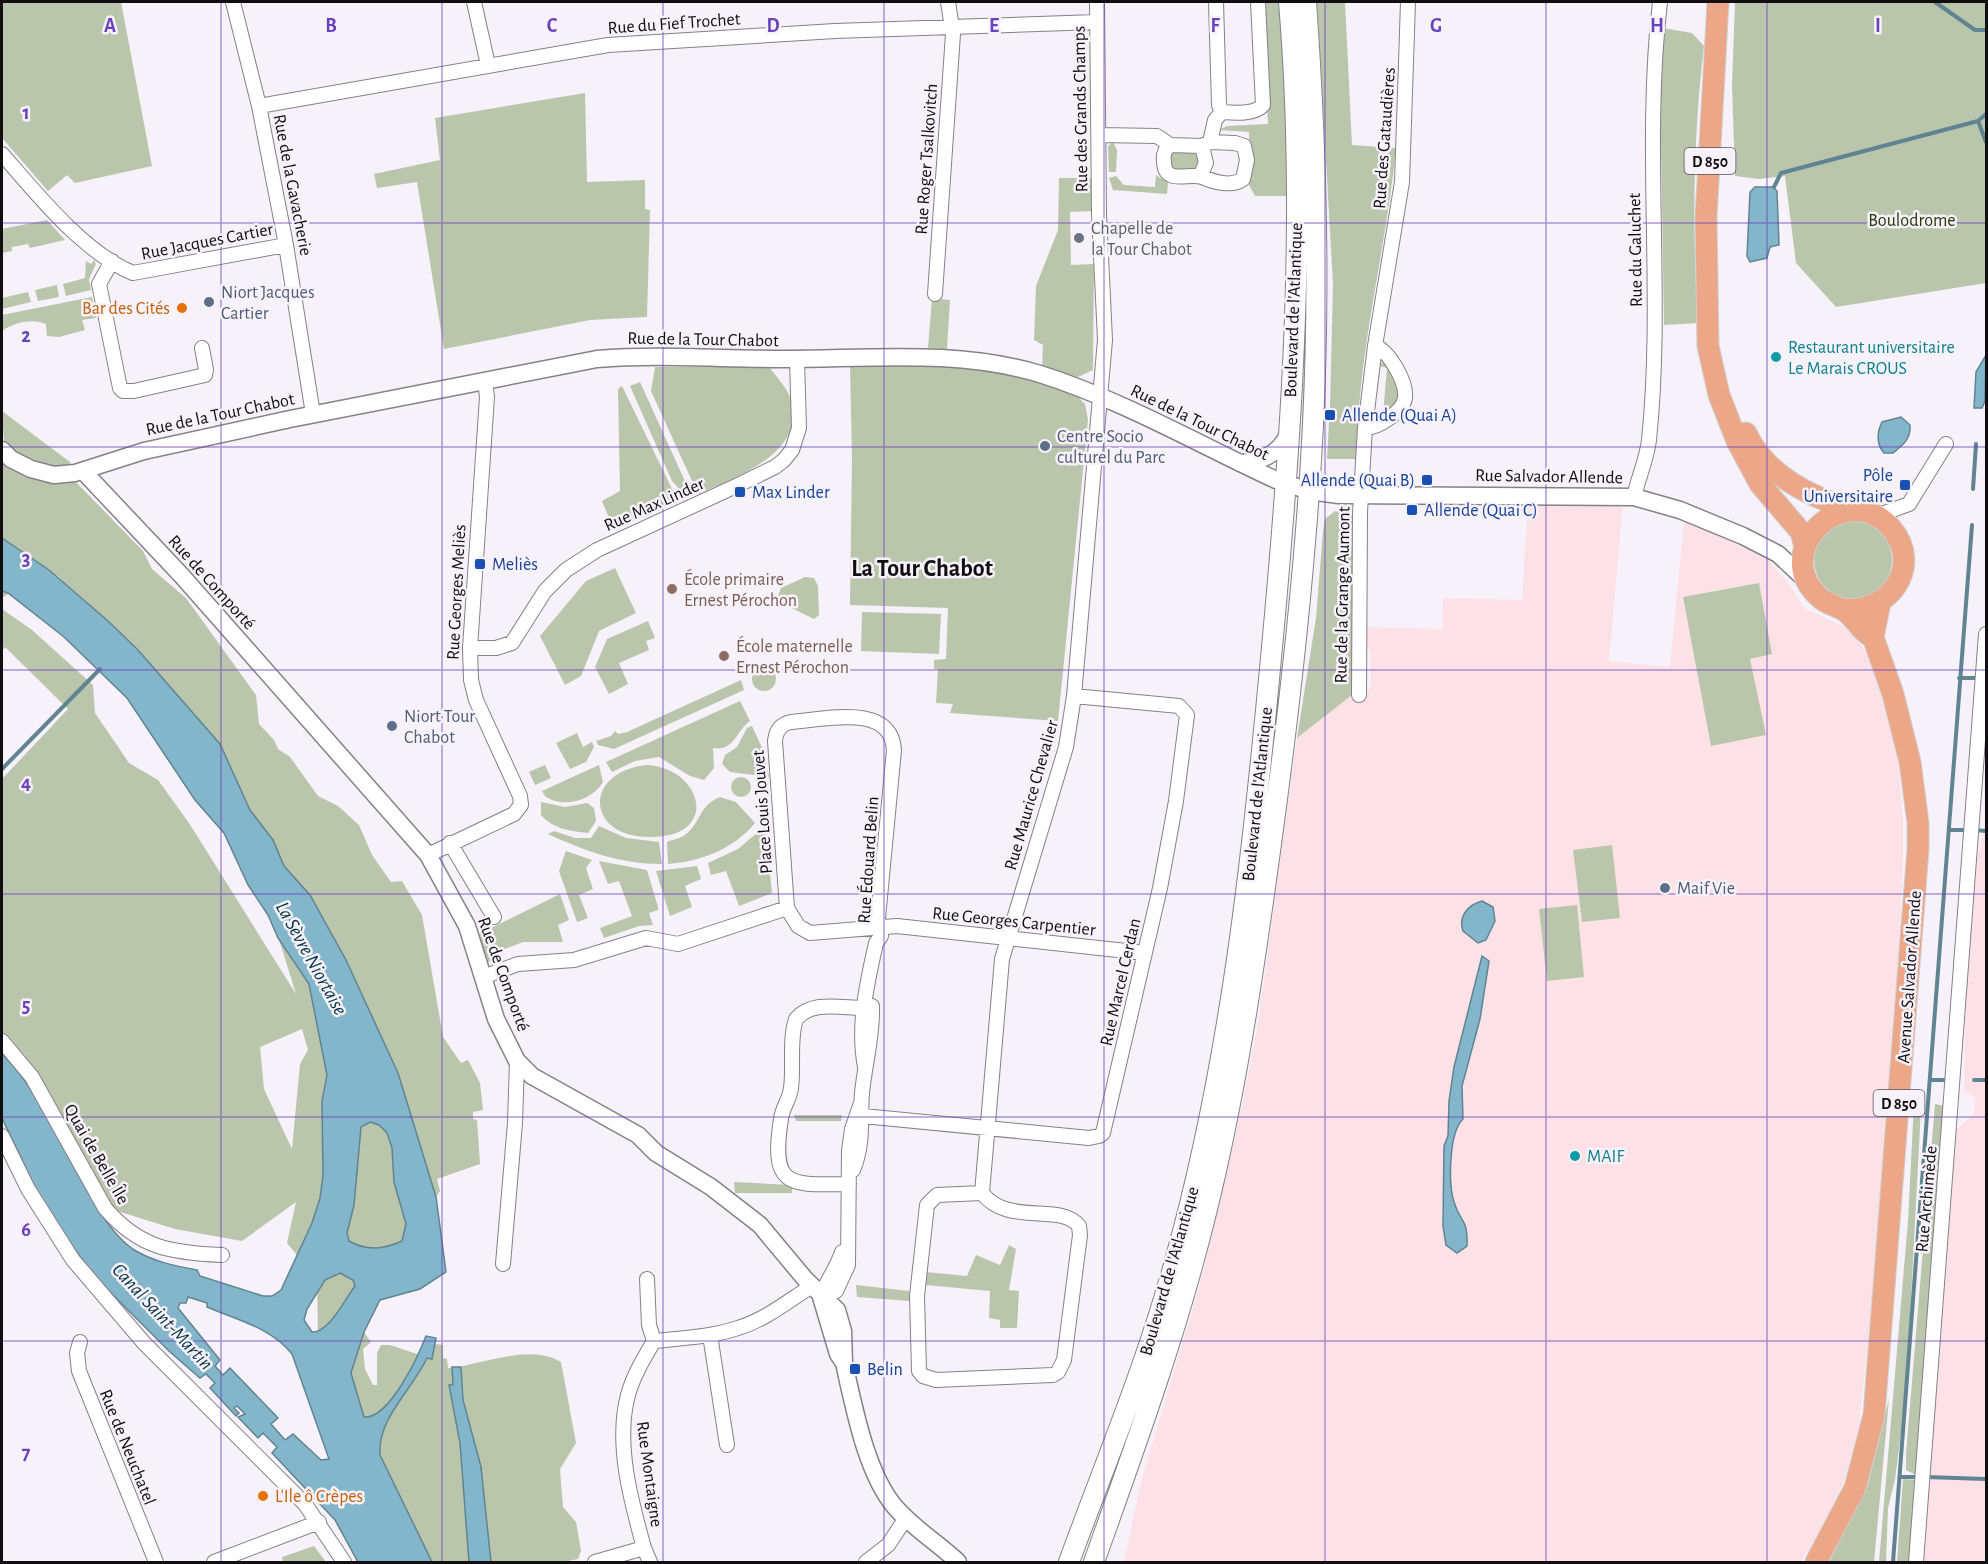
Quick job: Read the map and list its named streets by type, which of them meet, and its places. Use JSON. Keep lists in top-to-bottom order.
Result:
{
  "streets": {
    "main road": ["D 850", "Boulevard de l'Atlantique", "Avenue Salvador Allende"],
    "street": [
      "Rue du Fief Trochet",
      "Rue des Grands Champs",
      "Rue des Gataudières",
      "Rue Roger Tsalkovitch",
      "Rue de la Gavacherie",
      "Rue Jacques Cartier",
      "Rue du Galuchet",
      "Rue de la Tour Chabot",
      "Rue Salvador Allende",
      "Rue Max Linder",
      "Rue de Comporté",
      "Rue Georges Meliès",
      "Rue de la Grange Aumont",
      "Rue Maurice Chevalier",
      "Place Louis Jouvet",
      "Rue Édouard Belin",
      "Rue Georges Carpentier",
      "Rue Marcel Cerdan",
      "Quai de Belle Île",
      "Rue Archimède",
      "Rue de Neuchatel",
      "Rue Montaigne"
    ]
  },
  "crossings": [
    ["Rue du Fief Trochet", "Rue des Grands Champs"],
    ["Rue du Fief Trochet", "Rue Roger Tsalkovitch"],
    ["Rue du Fief Trochet", "Rue de la Gavacherie"],
    ["Rue des Grands Champs", "Rue de la Tour Chabot"],
    ["Rue des Grands Champs", "Rue Maurice Chevalier"],
    ["Rue des Gataudières", "Rue Salvador Allende"],
    ["Rue des Gataudières", "Rue de la Grange Aumont"],
    ["D 850", "Rue Salvador Allende"],
    ["Rue de la Gavacherie", "Rue Jacques Cartier"],
    ["Rue de la Gavacherie", "Rue de la Tour Chabot"],
    ["Rue du Galuchet", "Rue Salvador Allende"],
    ["Boulevard de l'Atlantique", "Rue de la Tour Chabot"],
    ["Boulevard de l'Atlantique", "Rue Salvador Allende"],
    ["Rue de la Tour Chabot", "Rue Salvador Allende"],
    ["Rue de la Tour Chabot", "Rue Max Linder"],
    ["Rue de la Tour Chabot", "Rue de Comporté"],
    ["Rue de la Tour Chabot", "Rue Georges Meliès"],
    ["Rue de la Tour Chabot", "Rue Maurice Chevalier"],
    ["Rue Salvador Allende", "Rue de la Grange Aumont"],
    ["Rue Max Linder", "Rue Georges Meliès"],
    ["Rue de Comporté", "Rue Édouard Belin"],
    ["Rue Maurice Chevalier", "Rue Georges Carpentier"],
    ["Rue Maurice Chevalier", "Rue Marcel Cerdan"],
    ["Place Louis Jouvet", "Rue Édouard Belin"],
    ["Rue Édouard Belin", "Rue Georges Carpentier"],
    ["Rue Édouard Belin", "Rue Marcel Cerdan"],
    ["Rue Georges Carpentier", "Rue Marcel Cerdan"]
  ],
  "districts": ["La Tour Chabot"],
  "water": ["La Sèvre Niortaise", "Canal Saint-Martin"],
  "parks": ["Boulodrome"],
  "places": {
    "other": [
      "Chapelle de la Tour Chabot",
      "Niort Jacques Cartier",
      "Bar des Cités",
      "Restaurant universitaire Le Marais CROUS",
      "Centre Socio culturel du Parc",
      "École primaire Ernest Pérochon",
      "École maternelle Ernest Pérochon",
      "Niort Tour Chabot",
      "Maif Vie",
      "MAIF",
      "L'Ile ô Crèpes"
    ],
    "transit": [
      "Allende (Quai A)",
      "Allende (Quai B)",
      "Pôle Universitaire",
      "Max Linder",
      "Allende (Quai C)",
      "Meliès",
      "Belin"
    ]
  },
  "grid": {
    "columns": [
      "A",
      "B",
      "C",
      "D",
      "E",
      "F",
      "G",
      "H",
      "I"
    ],
    "rows": [
      "1",
      "2",
      "3",
      "4",
      "5",
      "6",
      "7"
    ]
  }
}
